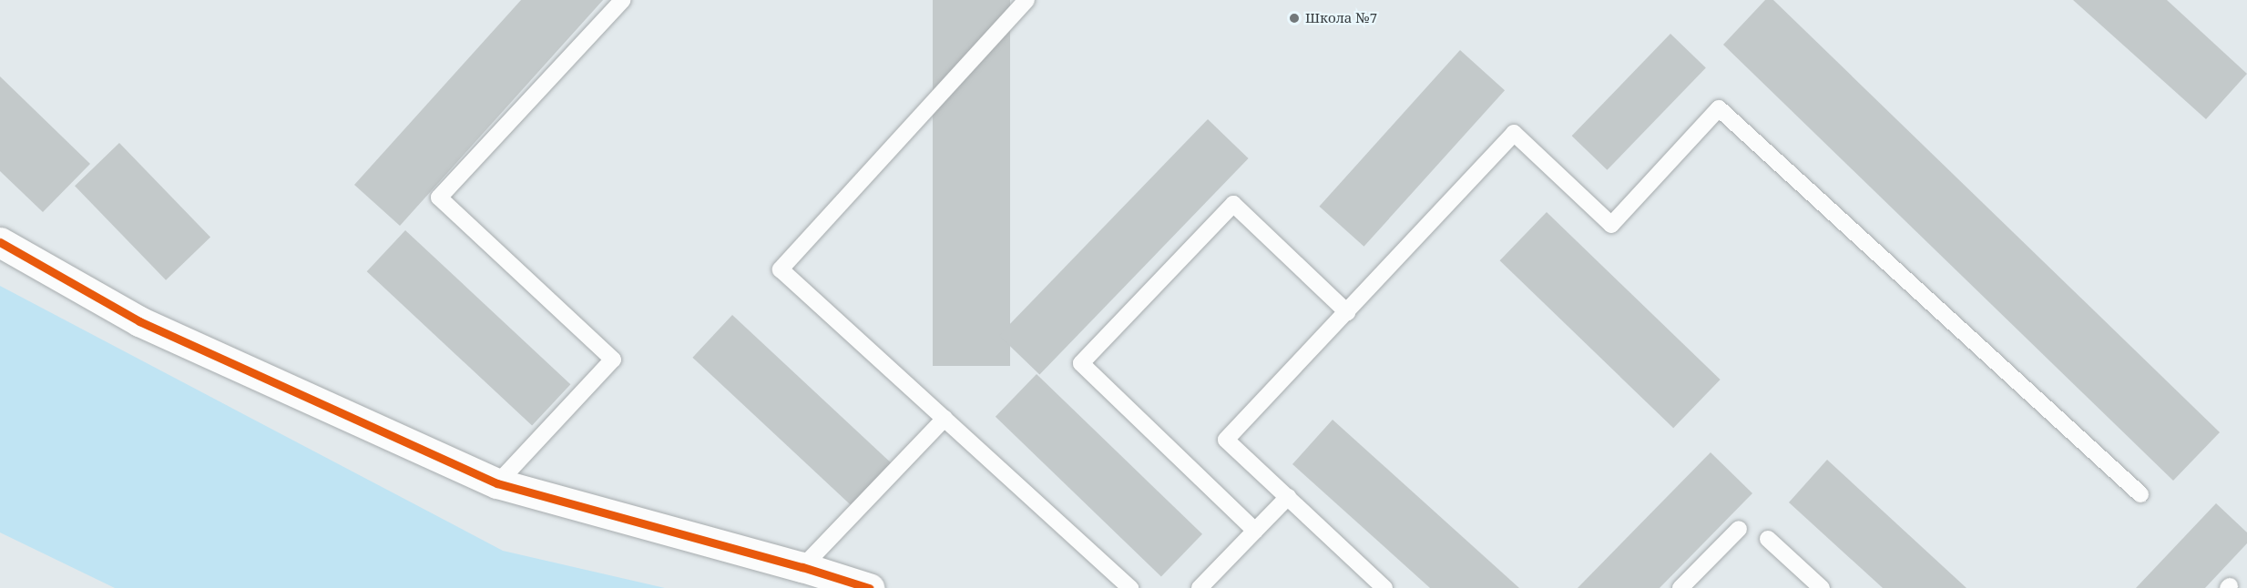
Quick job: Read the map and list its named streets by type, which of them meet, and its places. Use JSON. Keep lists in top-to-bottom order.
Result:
{
  "places": ["Школа №7"]
}
